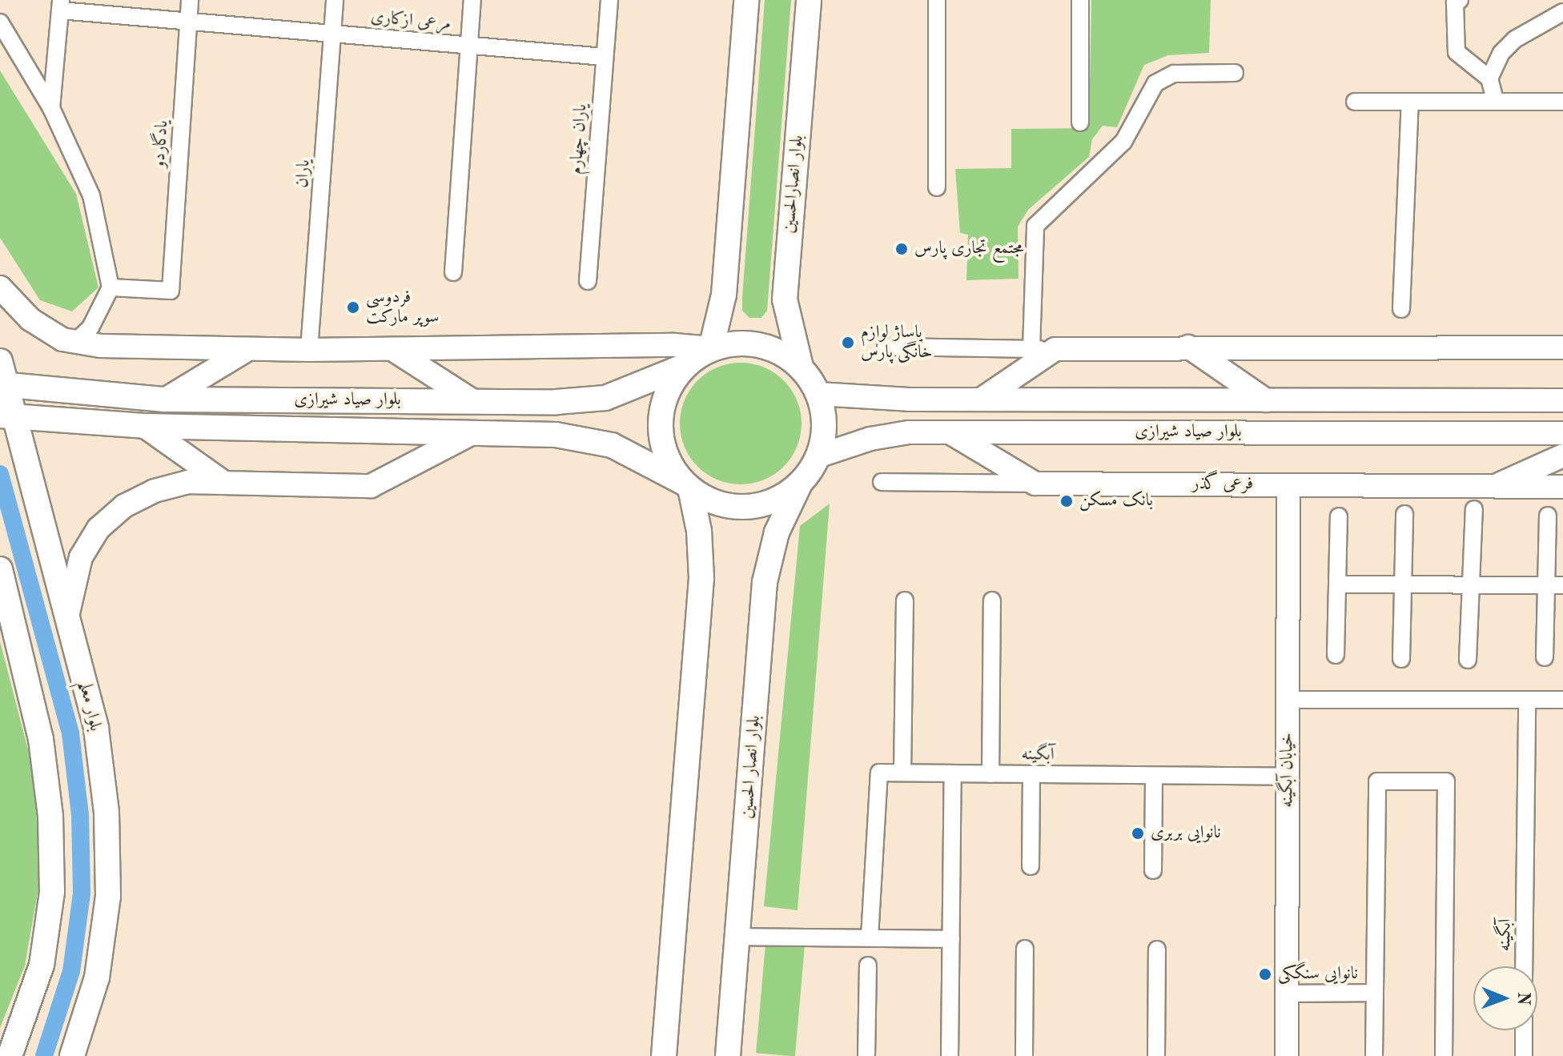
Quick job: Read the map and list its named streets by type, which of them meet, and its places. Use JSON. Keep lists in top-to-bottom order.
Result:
{
  "streets": {
    "main road": [
      "بلوار انصارالحسین",
      "بلوار صیاد شیرازی",
      "فرعی گذر",
      "بلوار معلم",
      "بلوار انصار الحسین",
      "خیابان آبگینه"
    ],
    "street": [
      "مرعی ازکاری",
      "یاران چهارم",
      "یادگار‌دو",
      "یاران",
      "آبگینه"
    ]
  },
  "crossings": [
    ["مرعی ازکاری", "یاران چهارم"],
    ["مرعی ازکاری", "یادگار‌دو"],
    ["مرعی ازکاری", "یاران"],
    ["بلوار انصارالحسین", "بلوار صیاد شیرازی"],
    ["بلوار انصارالحسین", "بلوار انصار الحسین"],
    ["بلوار صیاد شیرازی", "بلوار معلم"],
    ["بلوار صیاد شیرازی", "بلوار انصار الحسین"],
    ["فرعی گذر", "خیابان آبگینه"],
    ["آبگینه", "خیابان آبگینه"]
  ],
  "places": [
    "مجتمع تجاری پارس",
    "فردوسی سوپر مارکت",
    "پاساژ لوازم خانگی پارس",
    "بانک مسکن",
    "نانوایی بربری",
    "نانوایی سنگکی"
  ],
  "north": "right"
}
